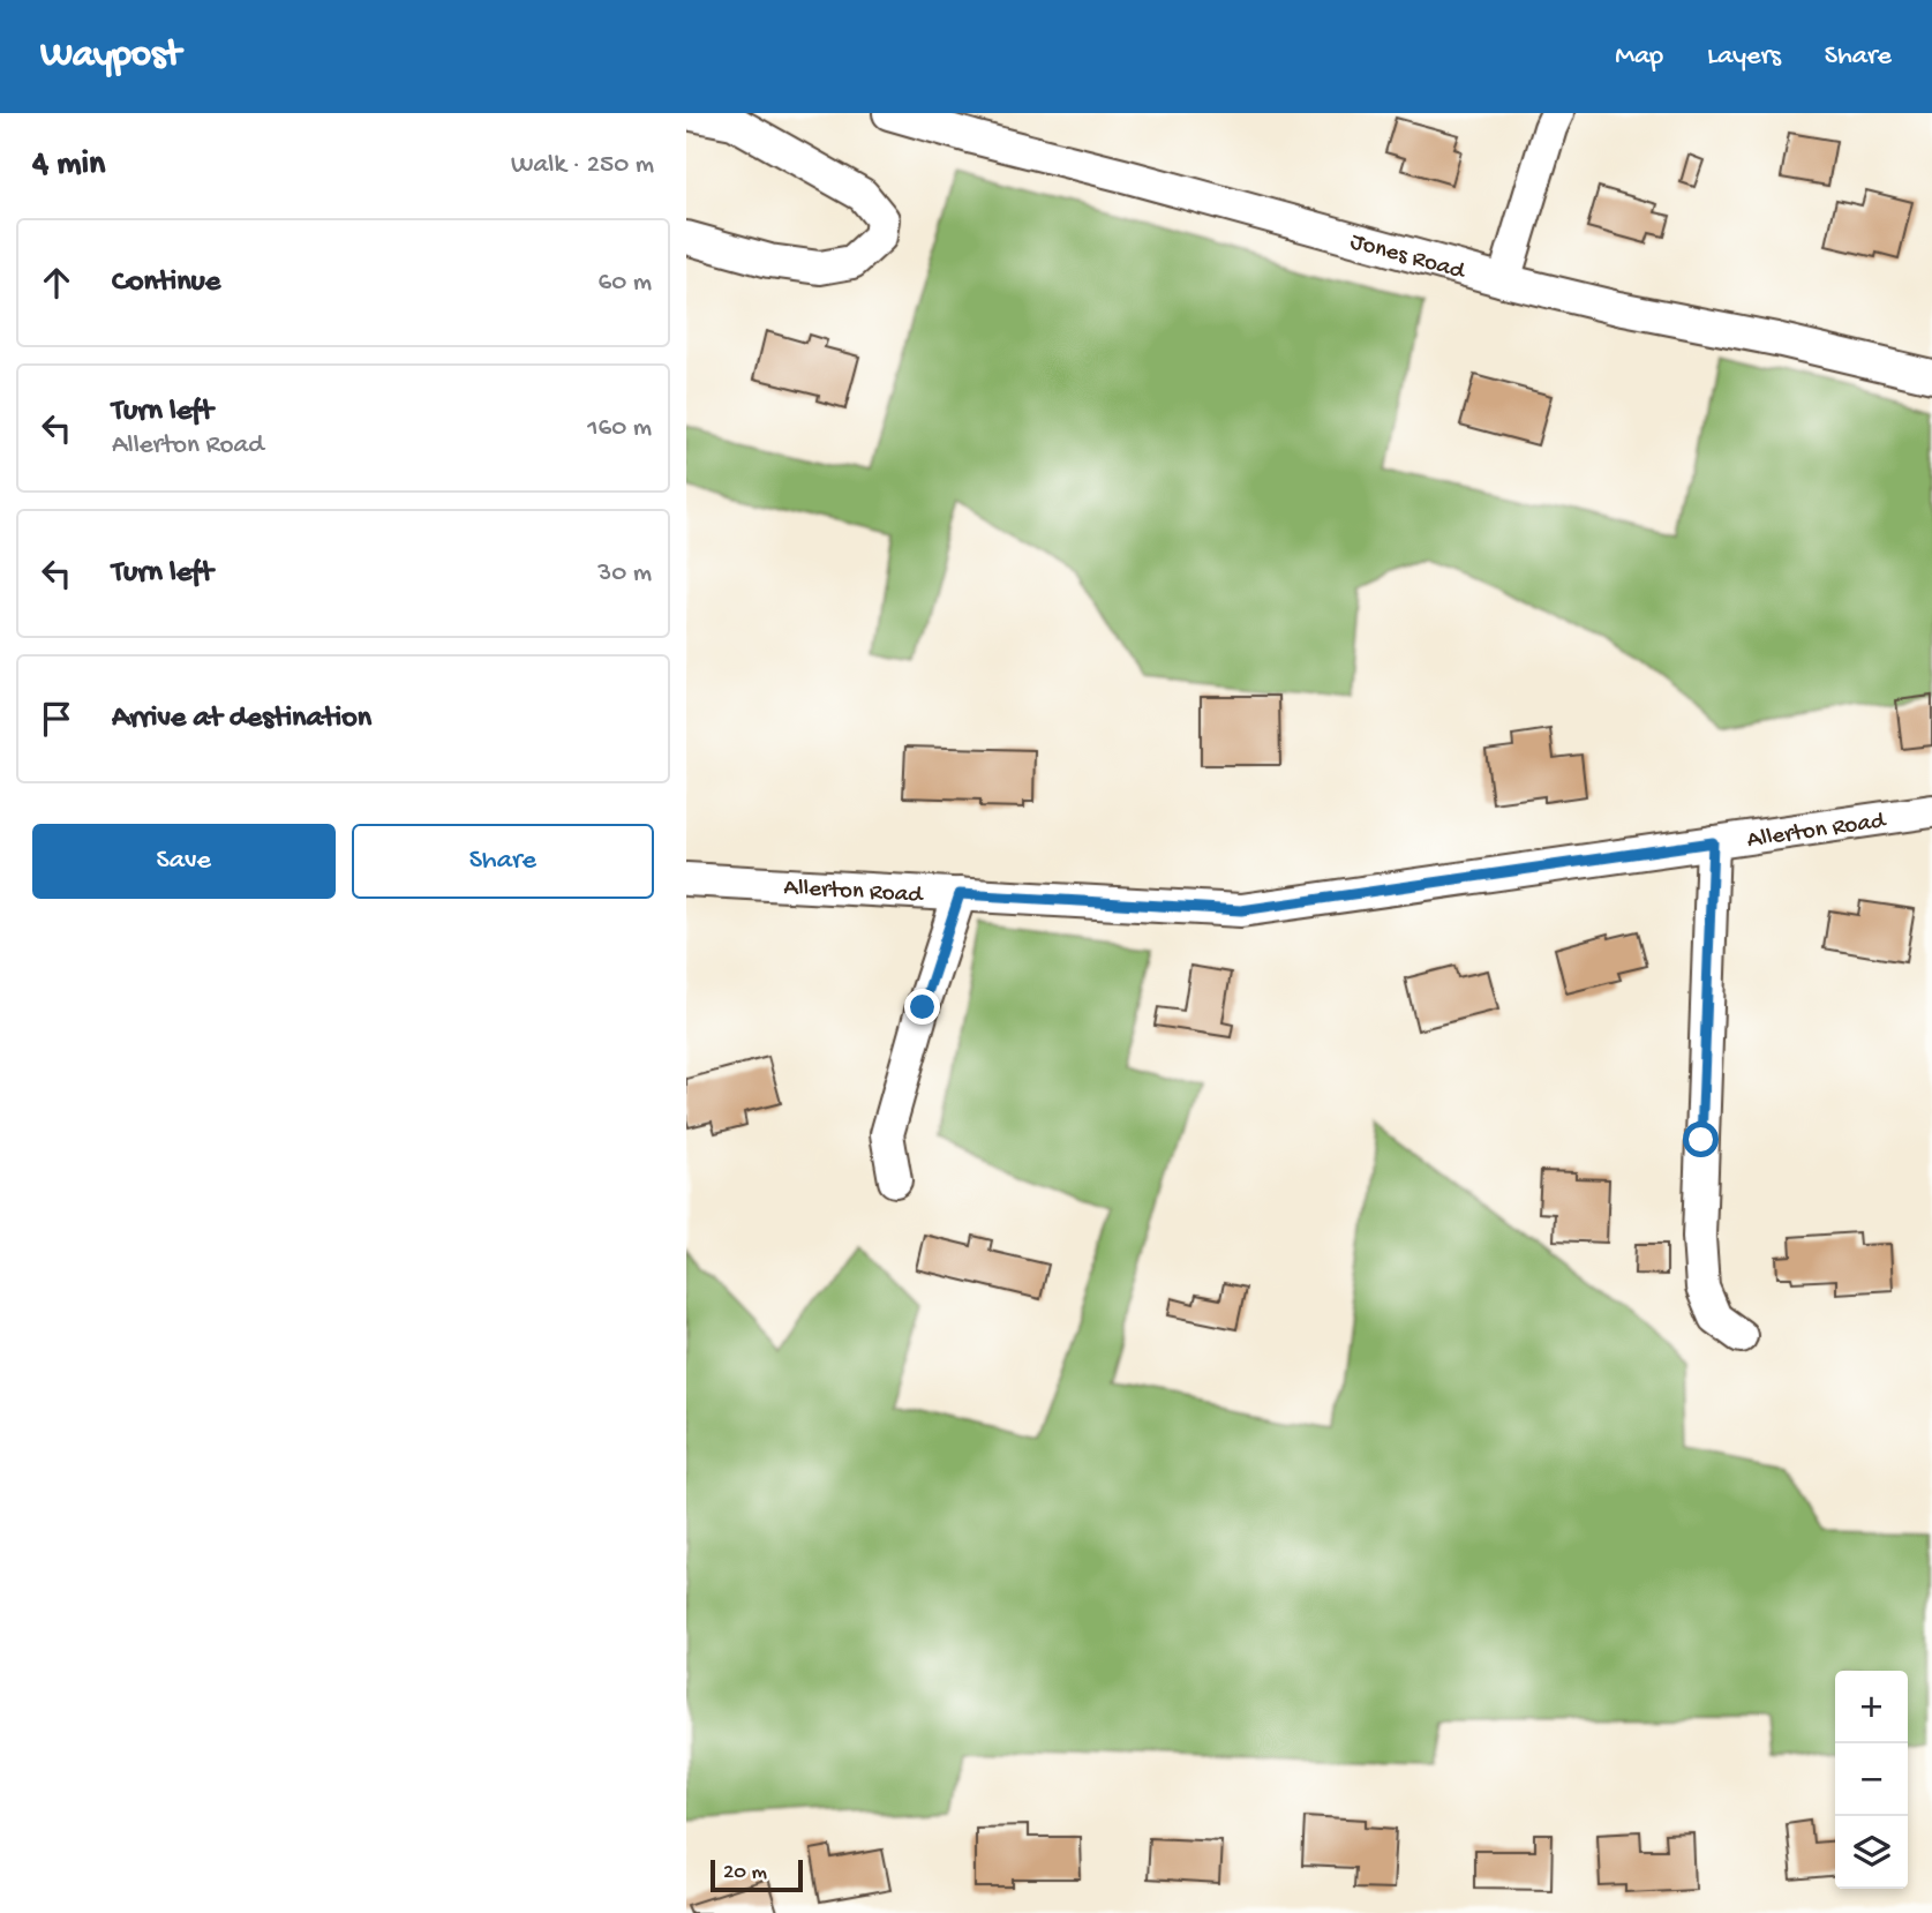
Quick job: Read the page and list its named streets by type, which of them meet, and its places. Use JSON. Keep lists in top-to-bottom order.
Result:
{
  "streets": {
    "street": ["Jones Road", "Allerton Road"]
  },
  "scale_bar": "20 m",
  "page": {
    "header": "Waypost",
    "nav": ["Map", "Layers", "Share"],
    "heading": ["4 min", "Walk · 250 m"],
    "list": [
      ["Continue", "60 m"],
      ["Turn left", "Allerton Road", "160 m"],
      ["Turn left", "30 m"],
      "Arrive at destination"
    ],
    "buttons": ["Save", "Share"],
    "map_buttons": ["+", "−"],
    "scale": "20 m"
  }
}
